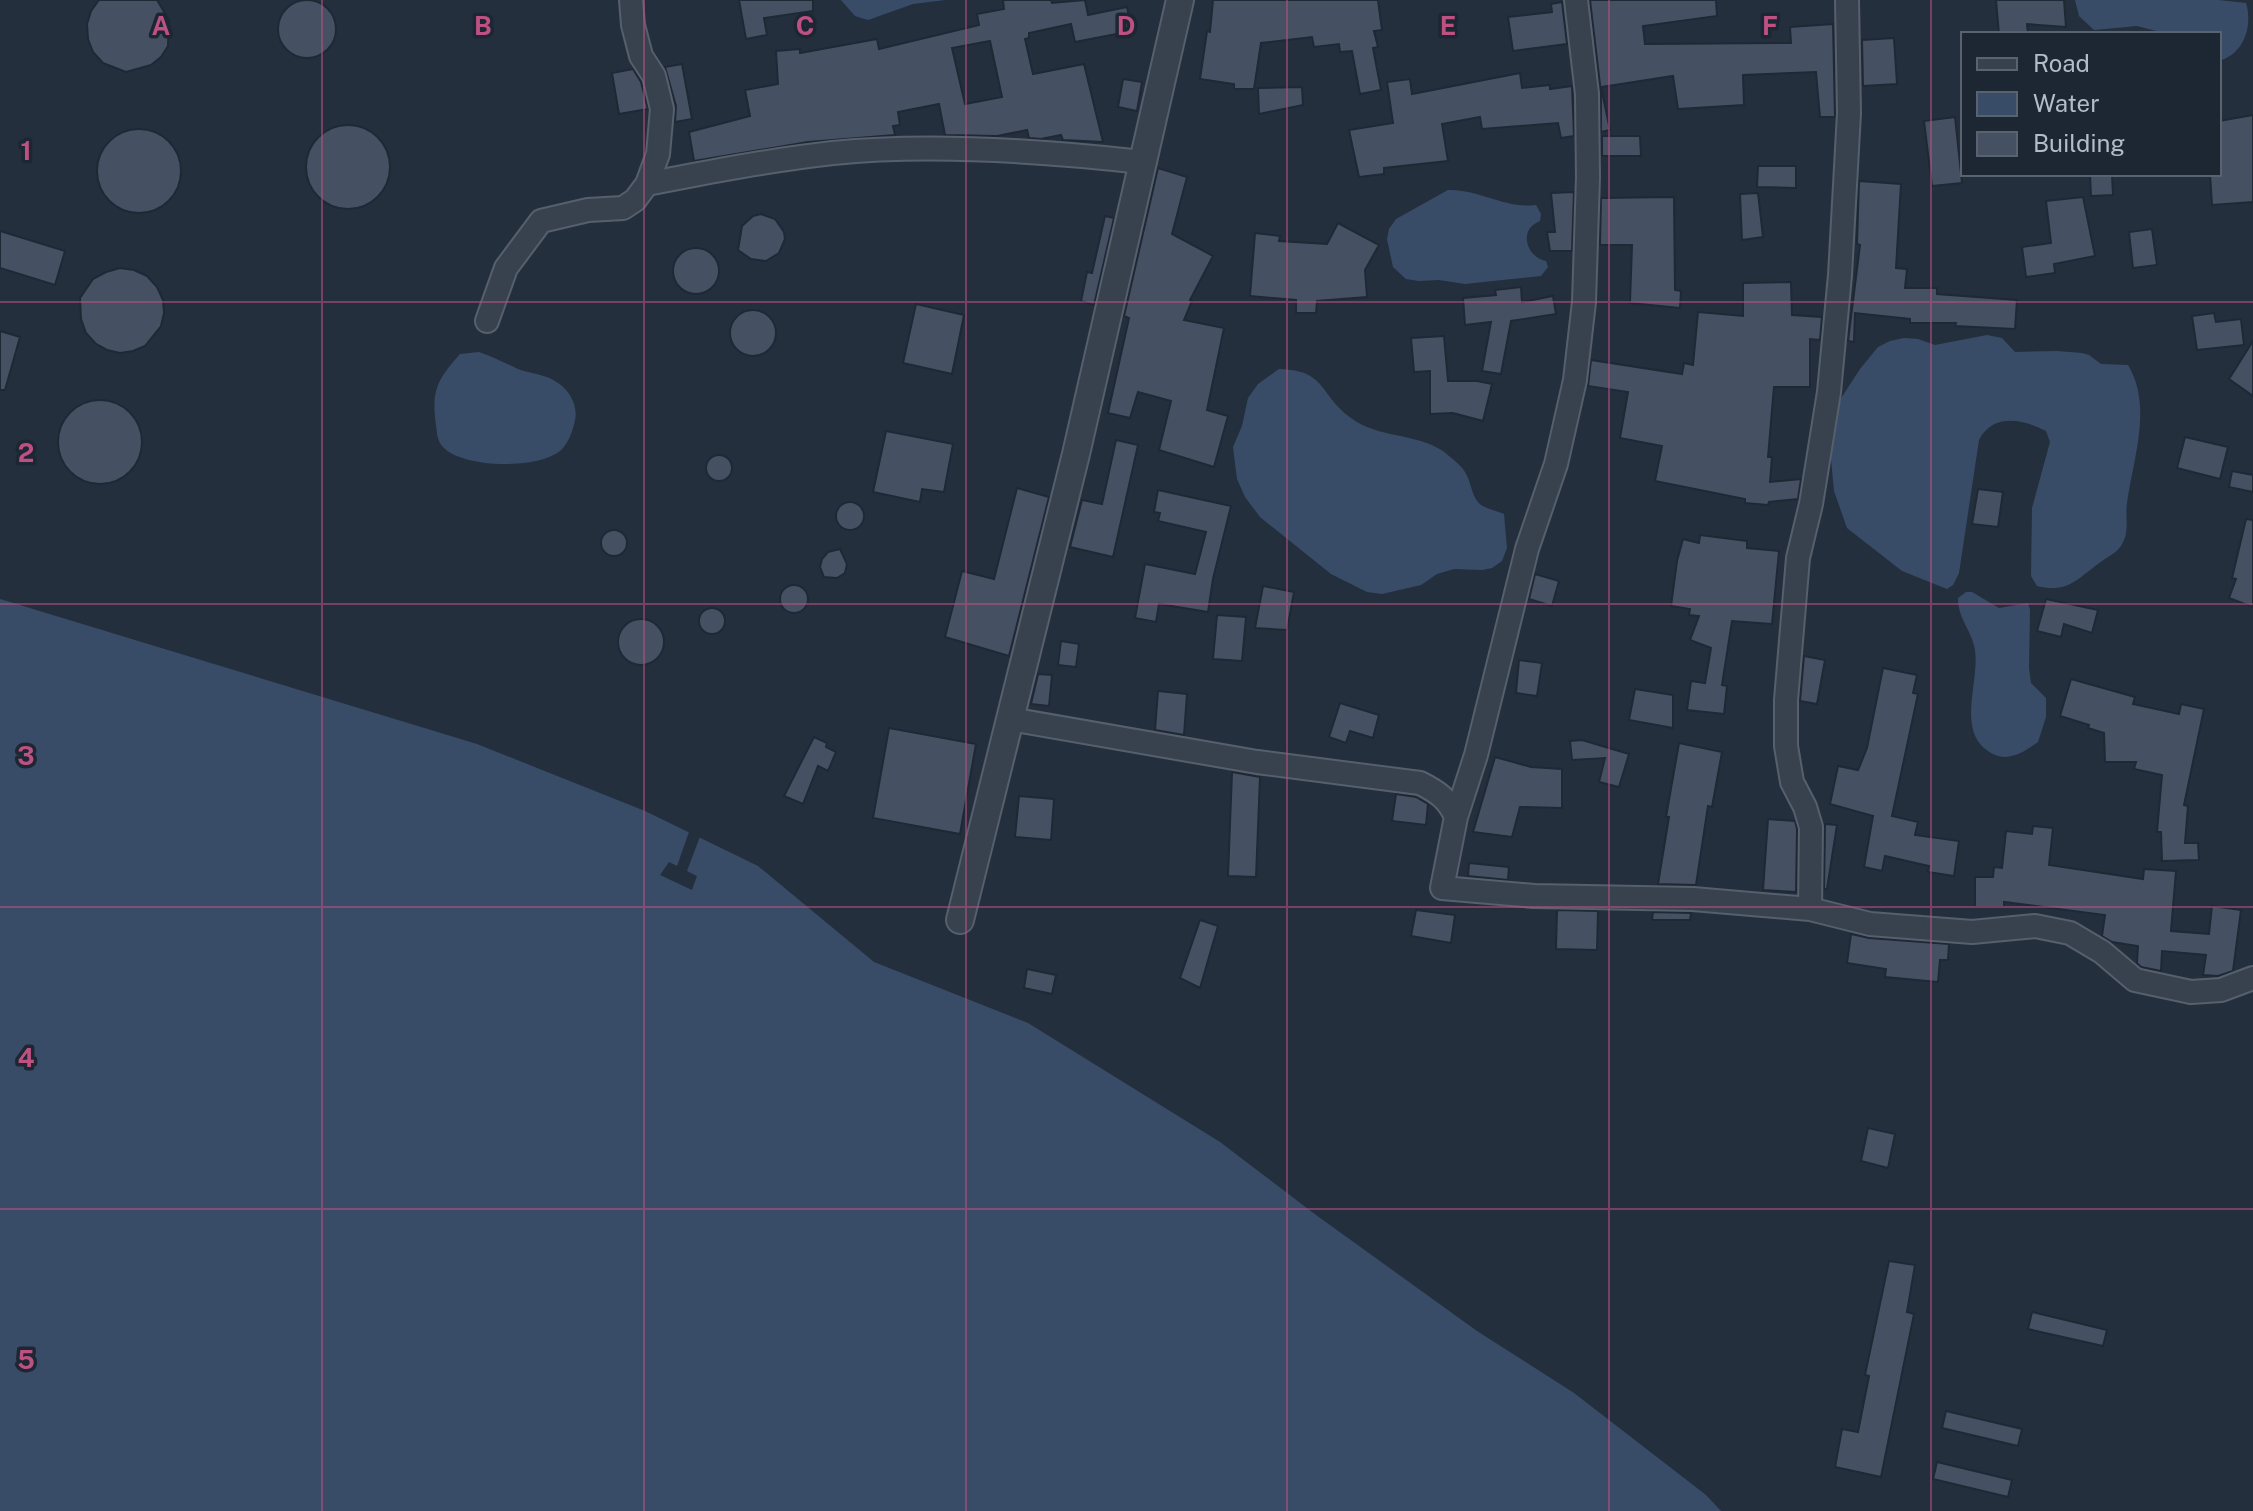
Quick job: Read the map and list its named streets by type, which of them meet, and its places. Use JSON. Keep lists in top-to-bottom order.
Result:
{
  "legend": ["Road", "Water", "Building"],
  "grid": {
    "columns": [
      "A",
      "B",
      "C",
      "D",
      "E",
      "F"
    ],
    "rows": [
      "1",
      "2",
      "3",
      "4",
      "5"
    ]
  }
}
